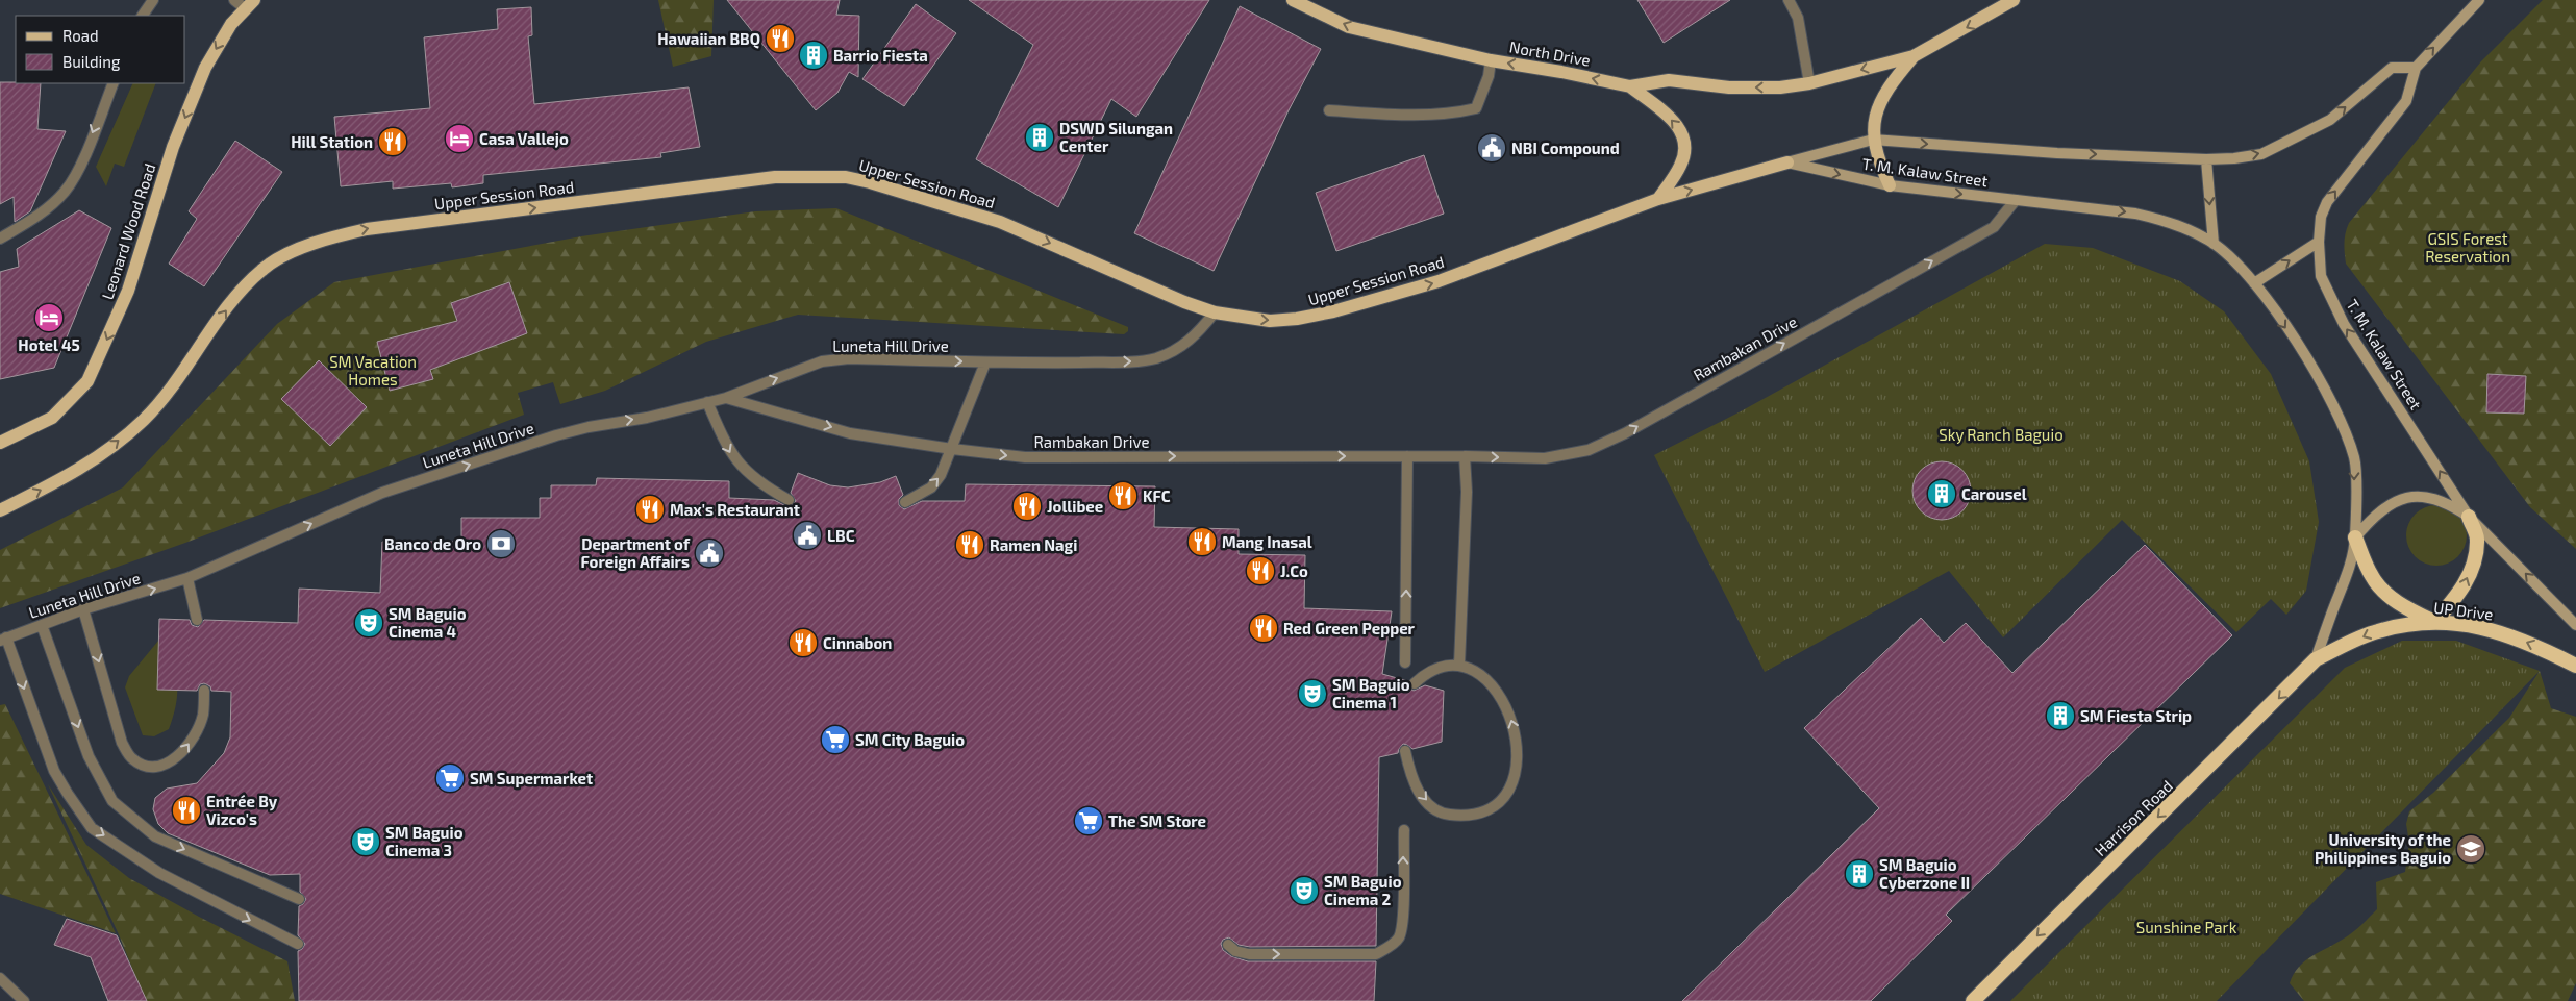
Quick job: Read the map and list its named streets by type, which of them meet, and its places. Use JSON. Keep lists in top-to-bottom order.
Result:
{
  "streets": {
    "highway": ["UP Drive", "Harrison Road"],
    "main road": [
      "North Drive",
      "T. M. Kalaw Street",
      "Upper Session Road",
      "Leonard Wood Road"
    ],
    "street": ["Luneta Hill Drive", "Rambakan Drive"]
  },
  "crossings": [
    ["T. M. Kalaw Street", "Upper Session Road"],
    ["T. M. Kalaw Street", "Rambakan Drive"],
    ["T. M. Kalaw Street", "UP Drive"],
    ["T. M. Kalaw Street", "Harrison Road"],
    ["Upper Session Road", "Luneta Hill Drive"],
    ["Luneta Hill Drive", "Rambakan Drive"],
    ["UP Drive", "Harrison Road"]
  ],
  "one_way": [
    "North Drive",
    "Upper Session Road",
    "Leonard Wood Road",
    "Luneta Hill Drive",
    "Rambakan Drive",
    "UP Drive",
    "Harrison Road"
  ],
  "parks": [
    "GSIS Forest Reservation",
    "SM Vacation Homes",
    "Sky Ranch Baguio",
    "Sunshine Park"
  ],
  "places": {
    "restaurant": [
      "Hawaiian BBQ",
      "Hill Station",
      "KFC",
      "Jollibee",
      "Max's Restaurant",
      "Mang Inasal",
      "Ramen Nagi",
      "J.Co",
      "Red Green Pepper",
      "Cinnabon",
      "Entrée By Vizco's"
    ],
    "building": [
      "Barrio Fiesta",
      "DSWD Silungan Center",
      "Carousel",
      "SM Fiesta Strip",
      "SM Baguio Cyberzone II"
    ],
    "hotel": ["Casa Vallejo", "Hotel 45"],
    "public building": ["NBI Compound", "LBC", "Department of Foreign Affairs"],
    "bank": ["Banco de Oro"],
    "theatre": [
      "SM Baguio Cinema 4",
      "SM Baguio Cinema 1",
      "SM Baguio Cinema 3",
      "SM Baguio Cinema 2"
    ],
    "supermarket": ["SM City Baguio", "SM Supermarket", "The SM Store"],
    "school or university": ["University of the Philippines Baguio"]
  },
  "legend": ["Road", "Building"]
}
